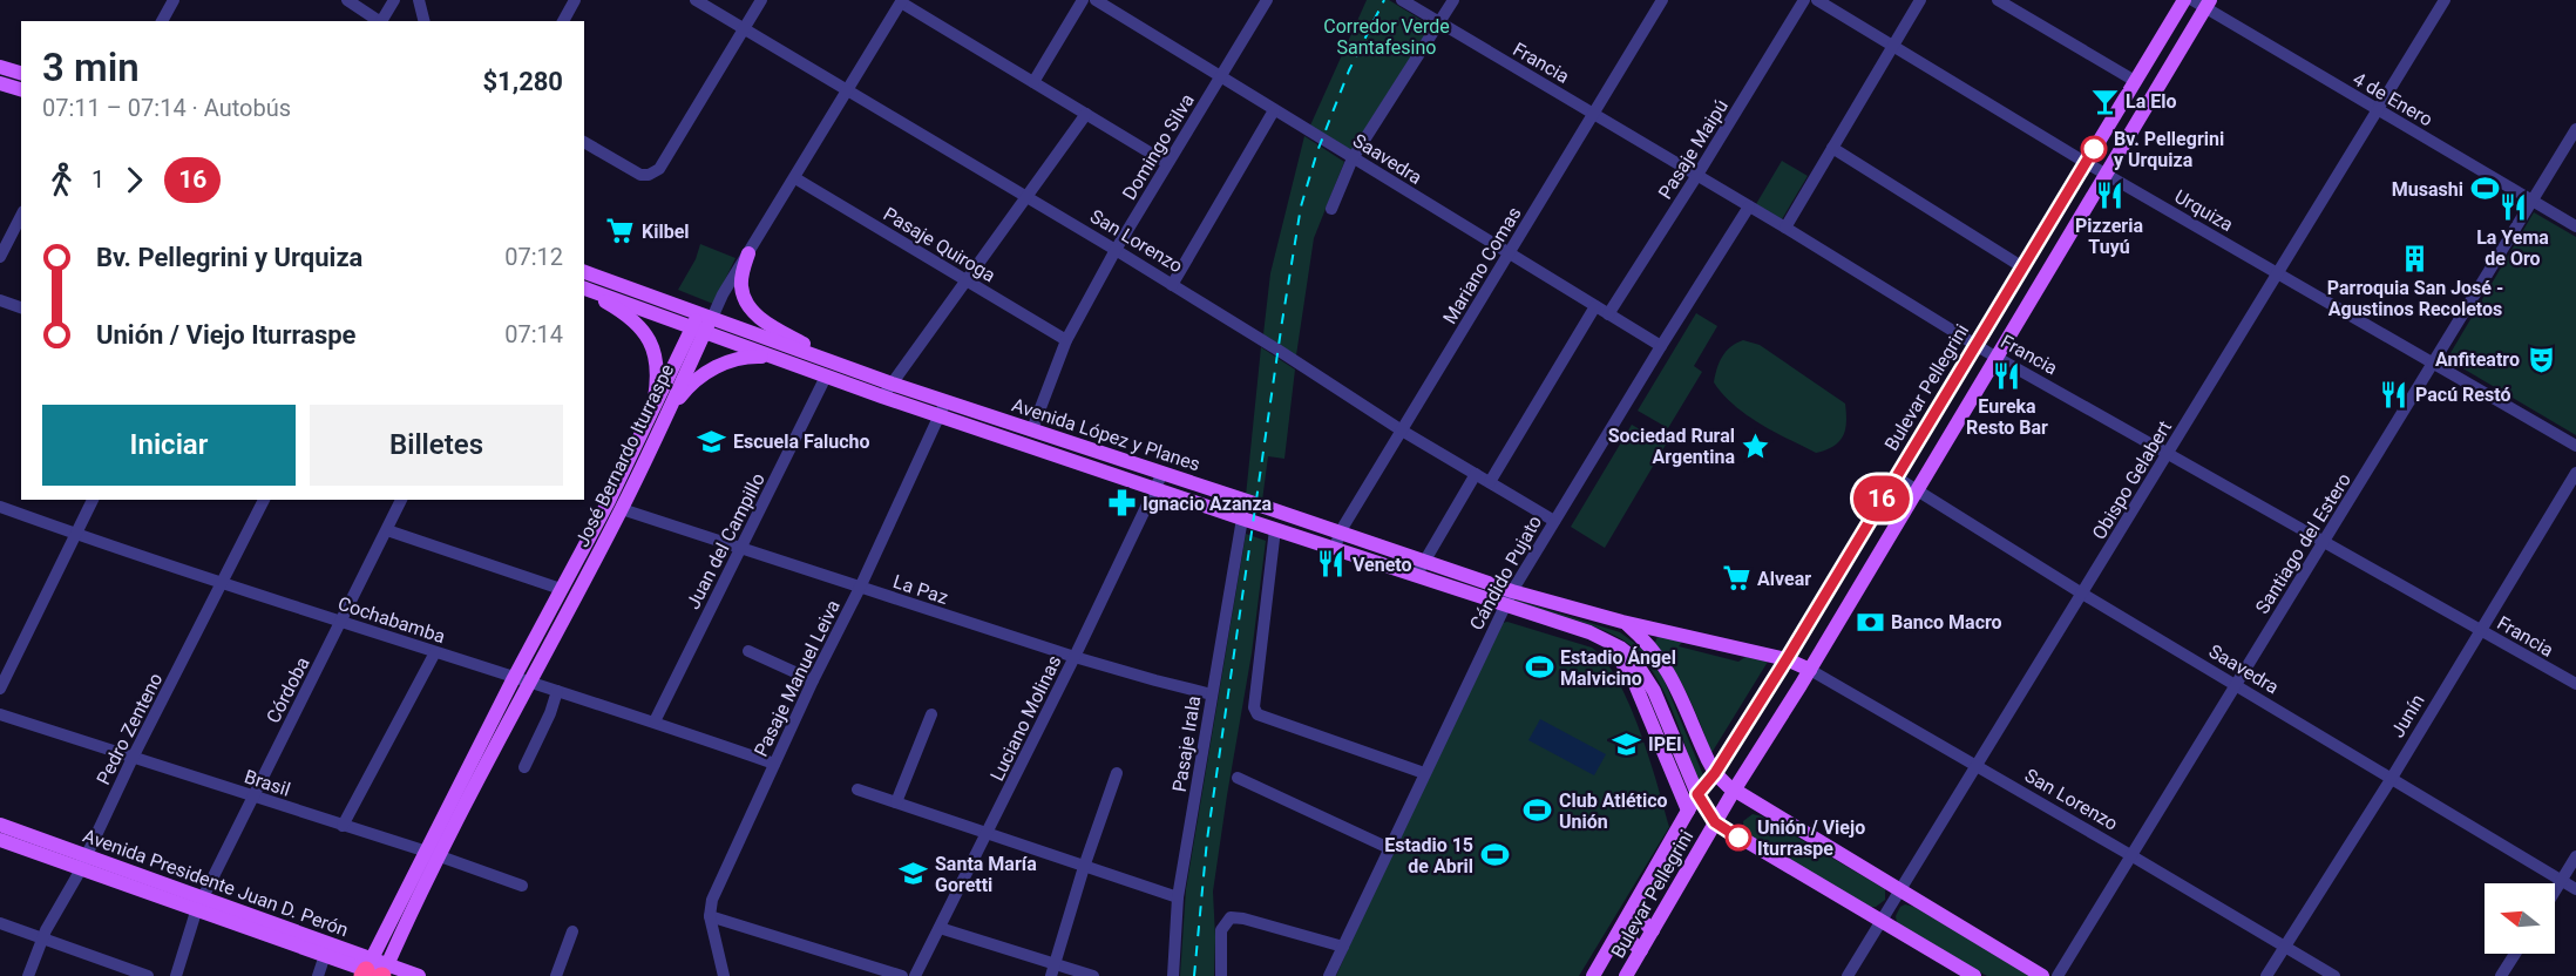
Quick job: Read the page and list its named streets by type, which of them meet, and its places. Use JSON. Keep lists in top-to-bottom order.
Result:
{
  "streets": {
    "main road": [
      "San Lorenzo",
      "Bulevar Pellegrini",
      "Avenida López y Planes",
      "José Bernardo Iturraspe",
      "Avenida Presidente Juan D. Perón"
    ],
    "street": [
      "Francia",
      "4 de Enero",
      "Domingo Silva",
      "Pasaje Maipú",
      "Saavedra",
      "Urquiza",
      "Pasaje Quiroga",
      "Mariano Comas",
      "Obispo Gelabert",
      "Juan del Campillo",
      "Santiago del Estero",
      "Cándido Pujato",
      "La Paz",
      "Cochabamba",
      "Pasaje Manuel Leiva",
      "Córdoba",
      "Junín",
      "Luciano Molinas",
      "Pedro Zenteno",
      "Pasaje Irala",
      "Brasil"
    ]
  },
  "crossings": [
    ["Francia", "Pasaje Maipú"],
    ["Francia", "Mariano Comas"],
    ["Francia", "Bulevar Pellegrini"],
    ["Francia", "Obispo Gelabert"],
    ["Francia", "Santiago del Estero"],
    ["Francia", "Cándido Pujato"],
    ["Francia", "Junín"],
    ["4 de Enero", "Bulevar Pellegrini"],
    ["4 de Enero", "Obispo Gelabert"],
    ["4 de Enero", "Santiago del Estero"],
    ["Domingo Silva", "Saavedra"],
    ["Domingo Silva", "San Lorenzo"],
    ["Domingo Silva", "Pasaje Quiroga"],
    ["Domingo Silva", "Avenida López y Planes"],
    ["Pasaje Maipú", "Saavedra"],
    ["Saavedra", "Mariano Comas"],
    ["Saavedra", "Bulevar Pellegrini"],
    ["Saavedra", "Obispo Gelabert"],
    ["Saavedra", "Santiago del Estero"],
    ["Saavedra", "Cándido Pujato"],
    ["Saavedra", "Junín"],
    ["Urquiza", "Bulevar Pellegrini"],
    ["Urquiza", "Obispo Gelabert"],
    ["Urquiza", "Santiago del Estero"],
    ["San Lorenzo", "Mariano Comas"],
    ["San Lorenzo", "Bulevar Pellegrini"],
    ["San Lorenzo", "Avenida López y Planes"],
    ["San Lorenzo", "José Bernardo Iturraspe"],
    ["San Lorenzo", "Obispo Gelabert"],
    ["San Lorenzo", "Santiago del Estero"],
    ["San Lorenzo", "Cándido Pujato"],
    ["San Lorenzo", "Junín"],
    ["Pasaje Quiroga", "José Bernardo Iturraspe"],
    ["Mariano Comas", "Avenida López y Planes"],
    ["Bulevar Pellegrini", "Avenida López y Planes"],
    ["Avenida López y Planes", "José Bernardo Iturraspe"],
    ["Avenida López y Planes", "Juan del Campillo"],
    ["Avenida López y Planes", "Cándido Pujato"],
    ["Avenida López y Planes", "Pasaje Manuel Leiva"],
    ["Avenida López y Planes", "Luciano Molinas"],
    ["Avenida López y Planes", "Pasaje Irala"],
    ["José Bernardo Iturraspe", "La Paz"],
    ["José Bernardo Iturraspe", "Cochabamba"],
    ["José Bernardo Iturraspe", "Brasil"],
    ["José Bernardo Iturraspe", "Avenida Presidente Juan D. Perón"],
    ["Juan del Campillo", "La Paz"],
    ["Juan del Campillo", "Cochabamba"],
    ["La Paz", "Pasaje Manuel Leiva"],
    ["La Paz", "Luciano Molinas"],
    ["La Paz", "Pasaje Irala"],
    ["Cochabamba", "Pasaje Manuel Leiva"],
    ["Cochabamba", "Córdoba"],
    ["Cochabamba", "Pedro Zenteno"],
    ["Córdoba", "Brasil"],
    ["Córdoba", "Avenida Presidente Juan D. Perón"],
    ["Pedro Zenteno", "Brasil"],
    ["Pedro Zenteno", "Avenida Presidente Juan D. Perón"]
  ],
  "parks": ["Corredor Verde Santafesino"],
  "places": {
    "bar": ["La Elo"],
    "other": ["Bv. Pellegrini y Urquiza", "Unión / Viejo Iturraspe"],
    "sports": [
      "Musashi",
      "Estadio Ángel Malvicino",
      "Club Atlético Unión",
      "Estadio 15 de Abril"
    ],
    "restaurant": [
      "Pizzeria Tuyú",
      "La Yema de Oro",
      "Eureka Resto Bar",
      "Pacú Restó",
      "Veneto"
    ],
    "supermarket": ["Kilbel", "Alvear"],
    "building": ["Parroquia San José - Agustinos Recoletos"],
    "theatre": ["Anfiteatro"],
    "school or university": ["Escuela Falucho", "IPEI", "Santa María Goretti"],
    "place": ["Sociedad Rural Argentina"],
    "pharmacy": ["Ignacio Azanza"],
    "bank": ["Banco Macro"]
  },
  "lines": ["bus line 16"],
  "north": "left",
  "page": {
    "on_map": "16",
    "heading": ["3 min", "07:11 – 07:14 · Autobús", "$1,280"],
    "legs": ["1", "16"],
    "list": [
      {
        "name": "Bv. Pellegrini y Urquiza",
        "value": "07:12"
      },
      {
        "name": "Unión / Viejo Iturraspe",
        "value": "07:14"
      }
    ],
    "buttons": ["Iniciar", "Billetes"]
  }
}
